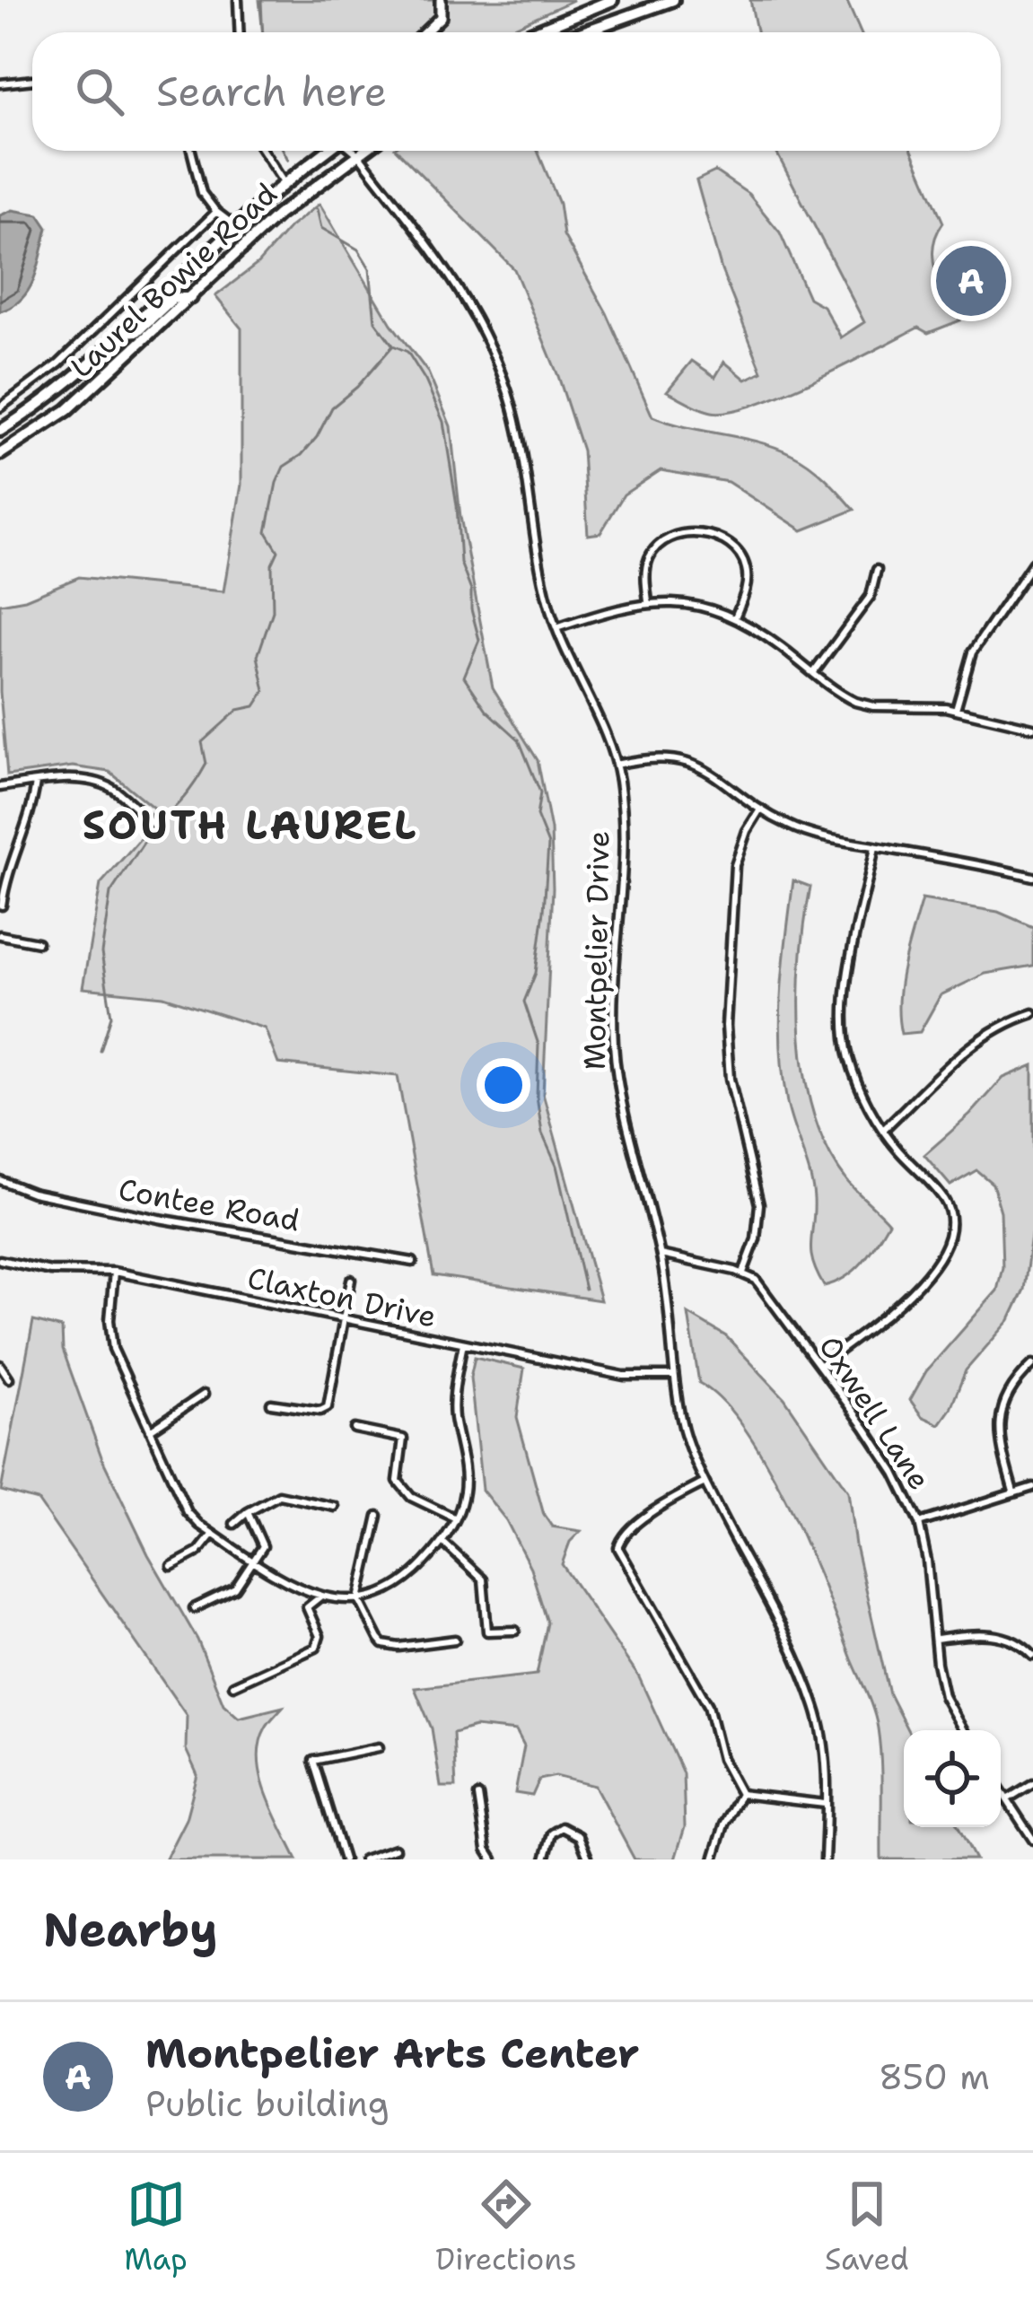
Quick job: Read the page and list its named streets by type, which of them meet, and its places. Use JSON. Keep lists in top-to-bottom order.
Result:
{
  "streets": {
    "main road": ["Laurel Bowie Road"],
    "street": [
      "Montpelier Drive",
      "Contee Road",
      "Claxton Drive",
      "Oxwell Lane"
    ]
  },
  "crossings": [
    ["Laurel Bowie Road", "Montpelier Drive"],
    ["Montpelier Drive", "Claxton Drive"]
  ],
  "districts": ["SOUTH LAUREL"],
  "page": {
    "search": "Search here",
    "pins": "A",
    "heading": "Nearby",
    "list": [
      {
        "mark": "A",
        "name": "Montpelier Arts Center",
        "note": "Public building",
        "value": "850 m"
      }
    ],
    "nav": ["Map", "Directions", "Saved"]
  }
}
